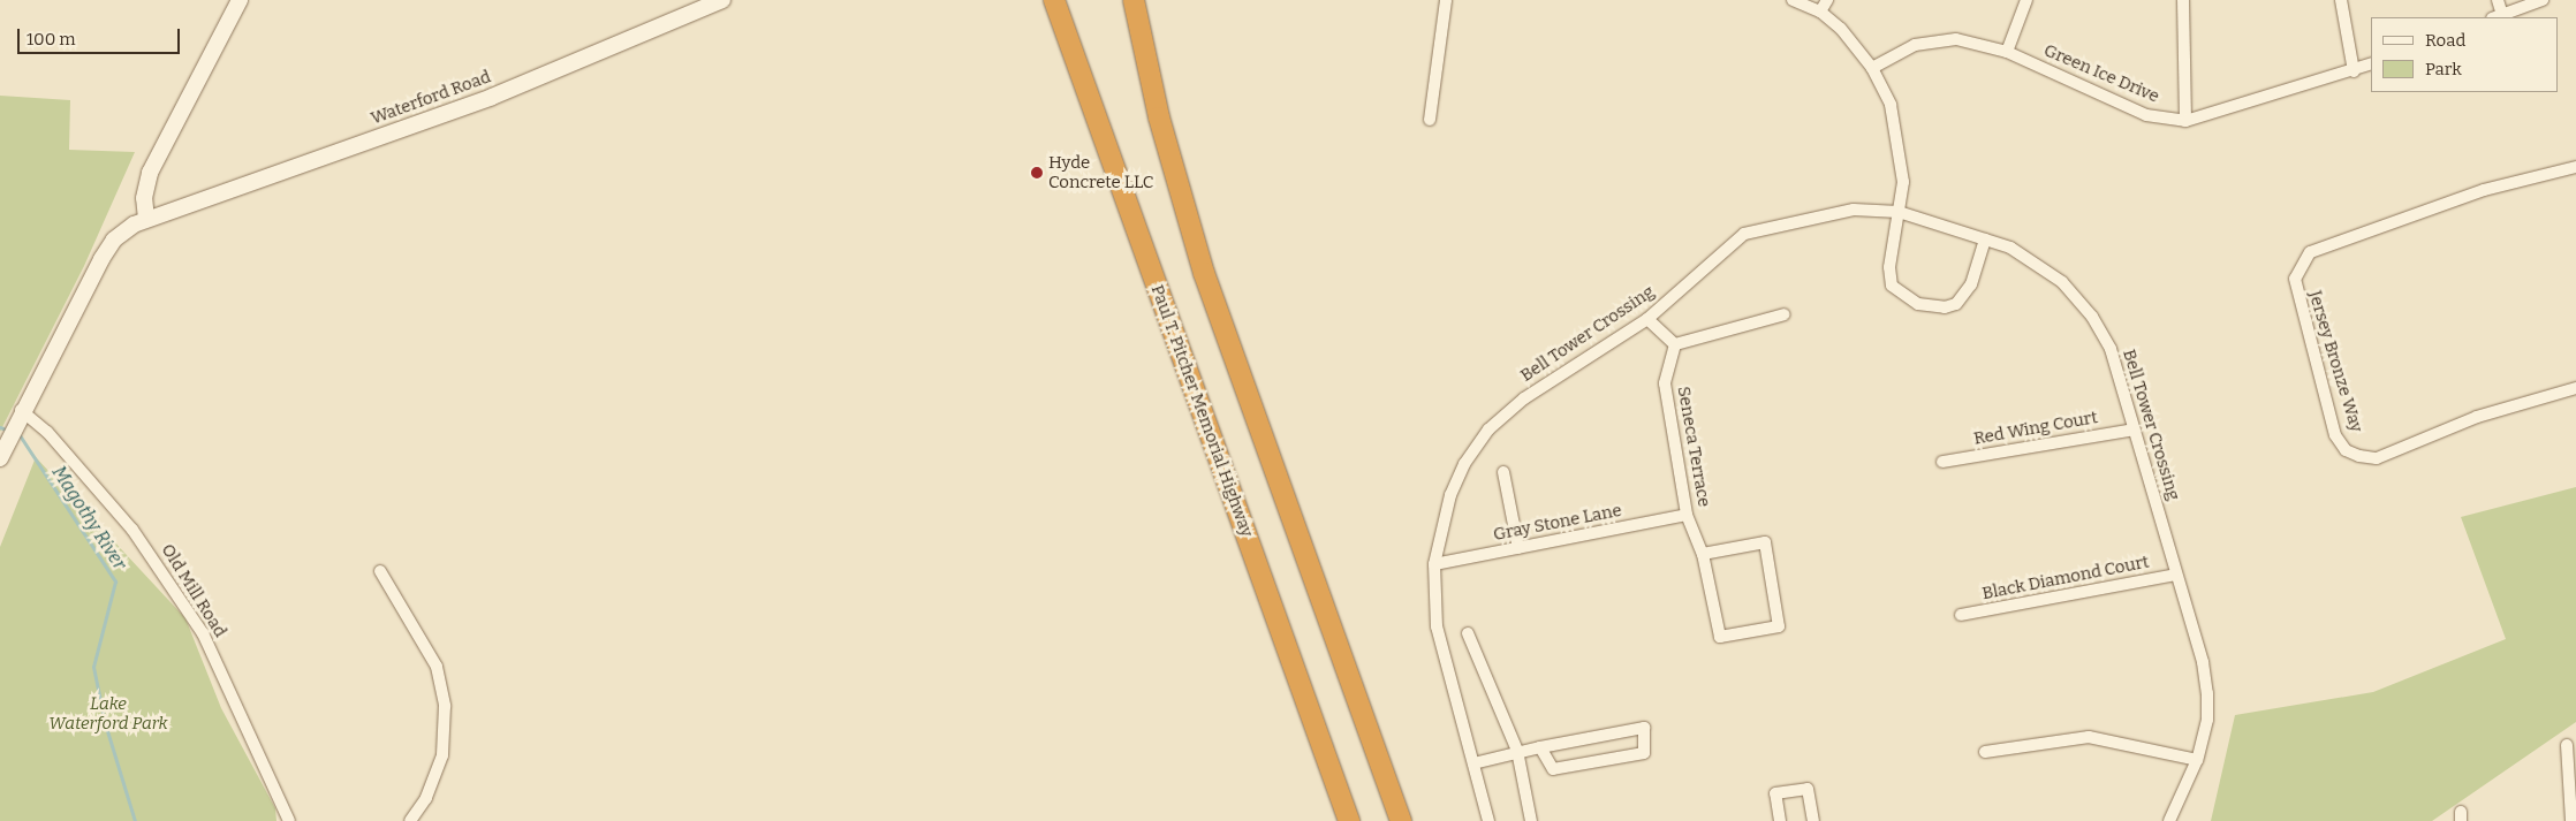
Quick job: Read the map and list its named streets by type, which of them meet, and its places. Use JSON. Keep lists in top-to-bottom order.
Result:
{
  "streets": {
    "highway": ["Paul T. Pitcher Memorial Highway"],
    "main road": ["Waterford Road"],
    "street": [
      "Green Ice Drive",
      "Bell Tower Crossing",
      "Jersey Bronze Way",
      "Red Wing Court",
      "Seneca Terrace",
      "Gray Stone Lane",
      "Black Diamond Court",
      "Old Mill Road"
    ]
  },
  "crossings": [
    ["Waterford Road", "Old Mill Road"],
    ["Bell Tower Crossing", "Red Wing Court"],
    ["Bell Tower Crossing", "Gray Stone Lane"],
    ["Bell Tower Crossing", "Black Diamond Court"],
    ["Seneca Terrace", "Gray Stone Lane"]
  ],
  "water": ["Magothy River"],
  "parks": ["Lake Waterford Park"],
  "places": ["Hyde Concrete LLC"],
  "legend": ["Road", "Park"],
  "scale_bar": "100 m"
}
